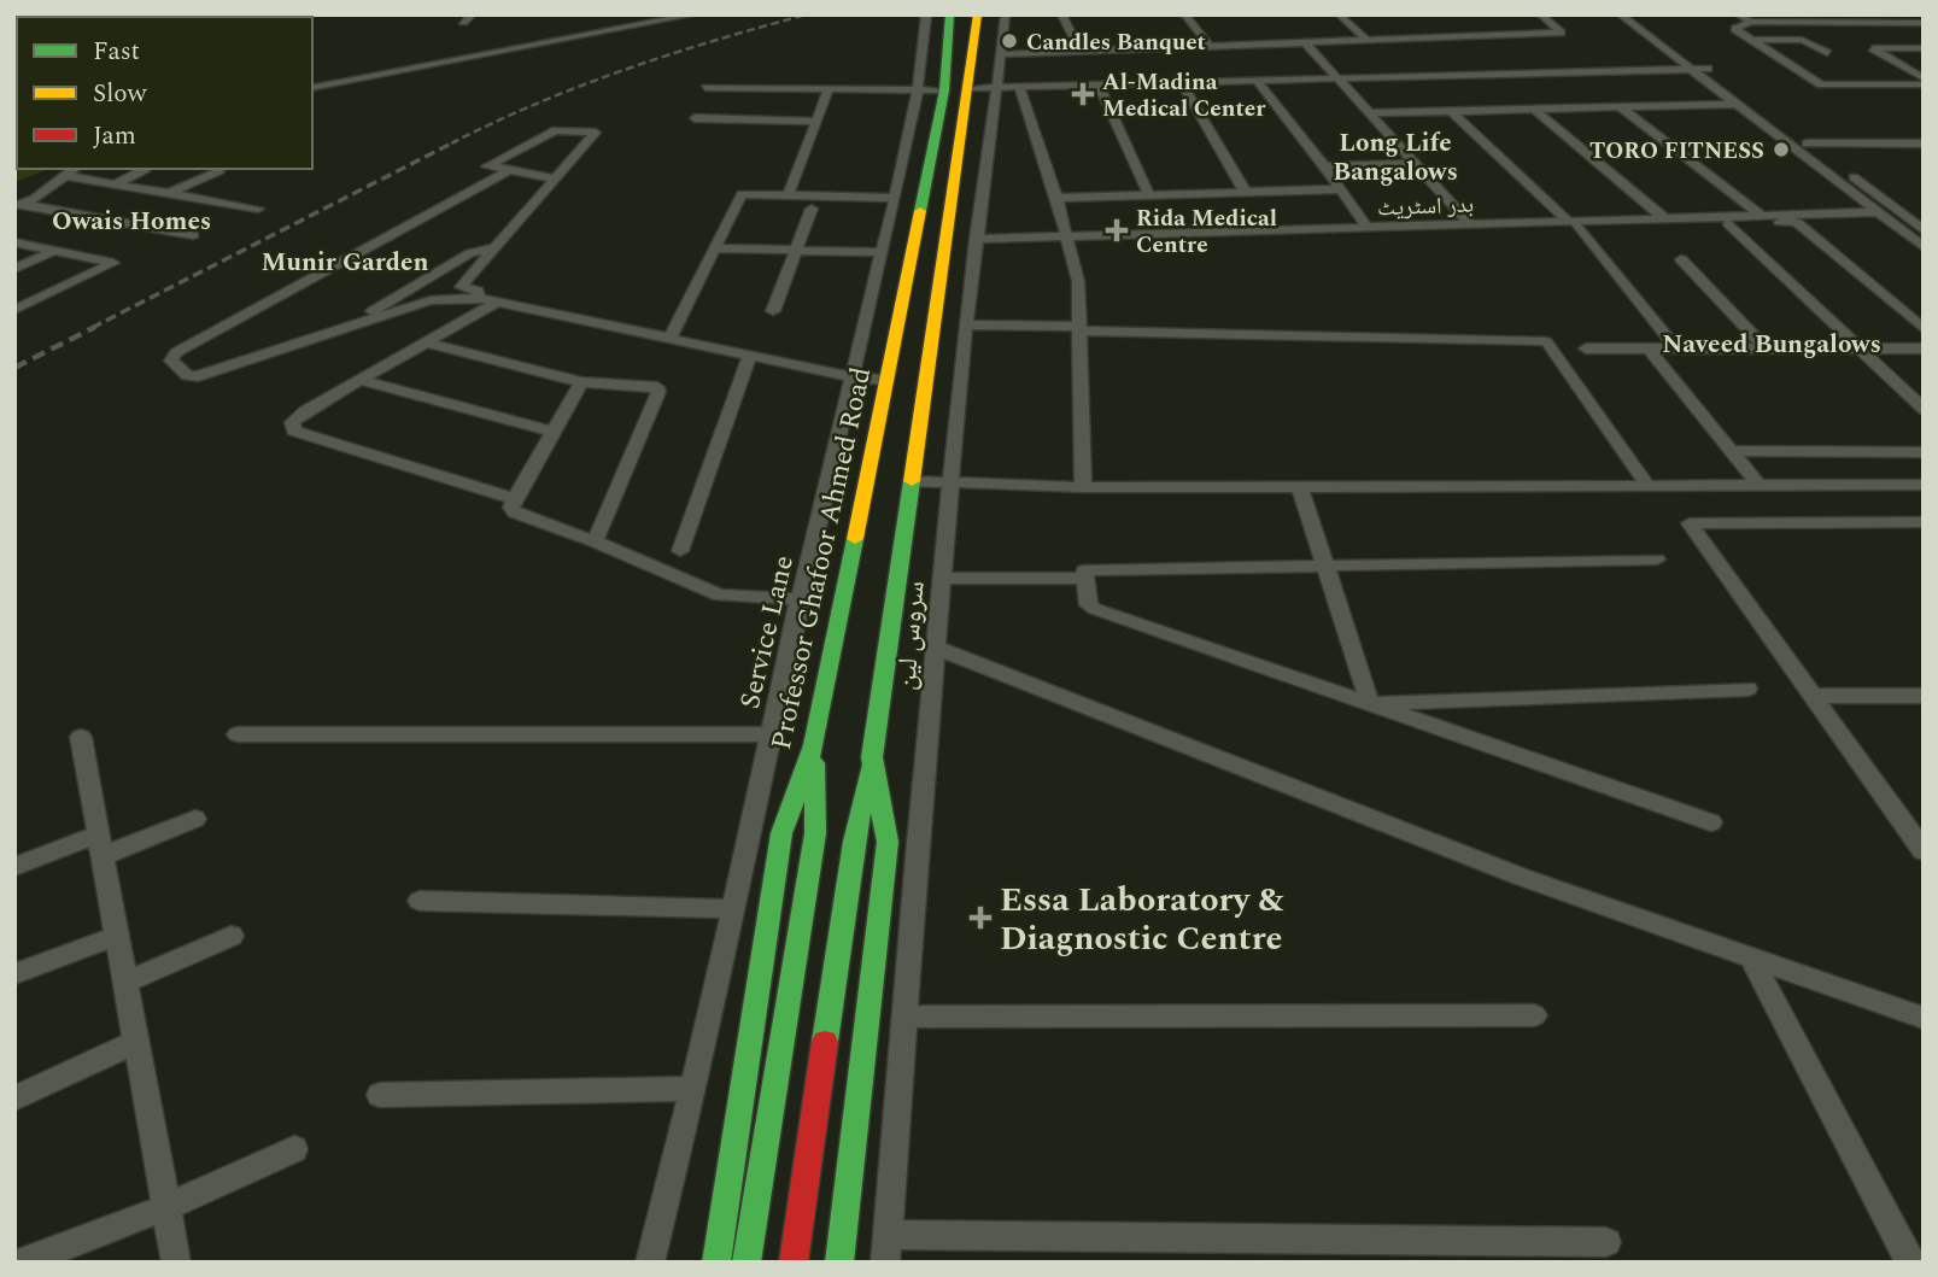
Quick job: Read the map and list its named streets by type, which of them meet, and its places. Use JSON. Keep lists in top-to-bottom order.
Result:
{
  "streets": {
    "main road": ["Professor Ghafoor Ahmed Road"],
    "street": ["بدر اسٹریٹ", "Service Lane", "سروس لین"]
  },
  "crossings": [
    ["بدر اسٹریٹ", "سروس لین"]
  ],
  "districts": [
    "Long Life Bangalows",
    "Owais Homes",
    "Munir Garden",
    "Naveed Bungalows"
  ],
  "places": {
    "other": ["Candles Banquet", "TORO FITNESS"],
    "health": ["Al-Madina Medical Center", "Rida Medical Centre", "Essa Laboratory & Diagnostic Centre"]
  },
  "legend": ["Fast", "Slow", "Jam"]
}
